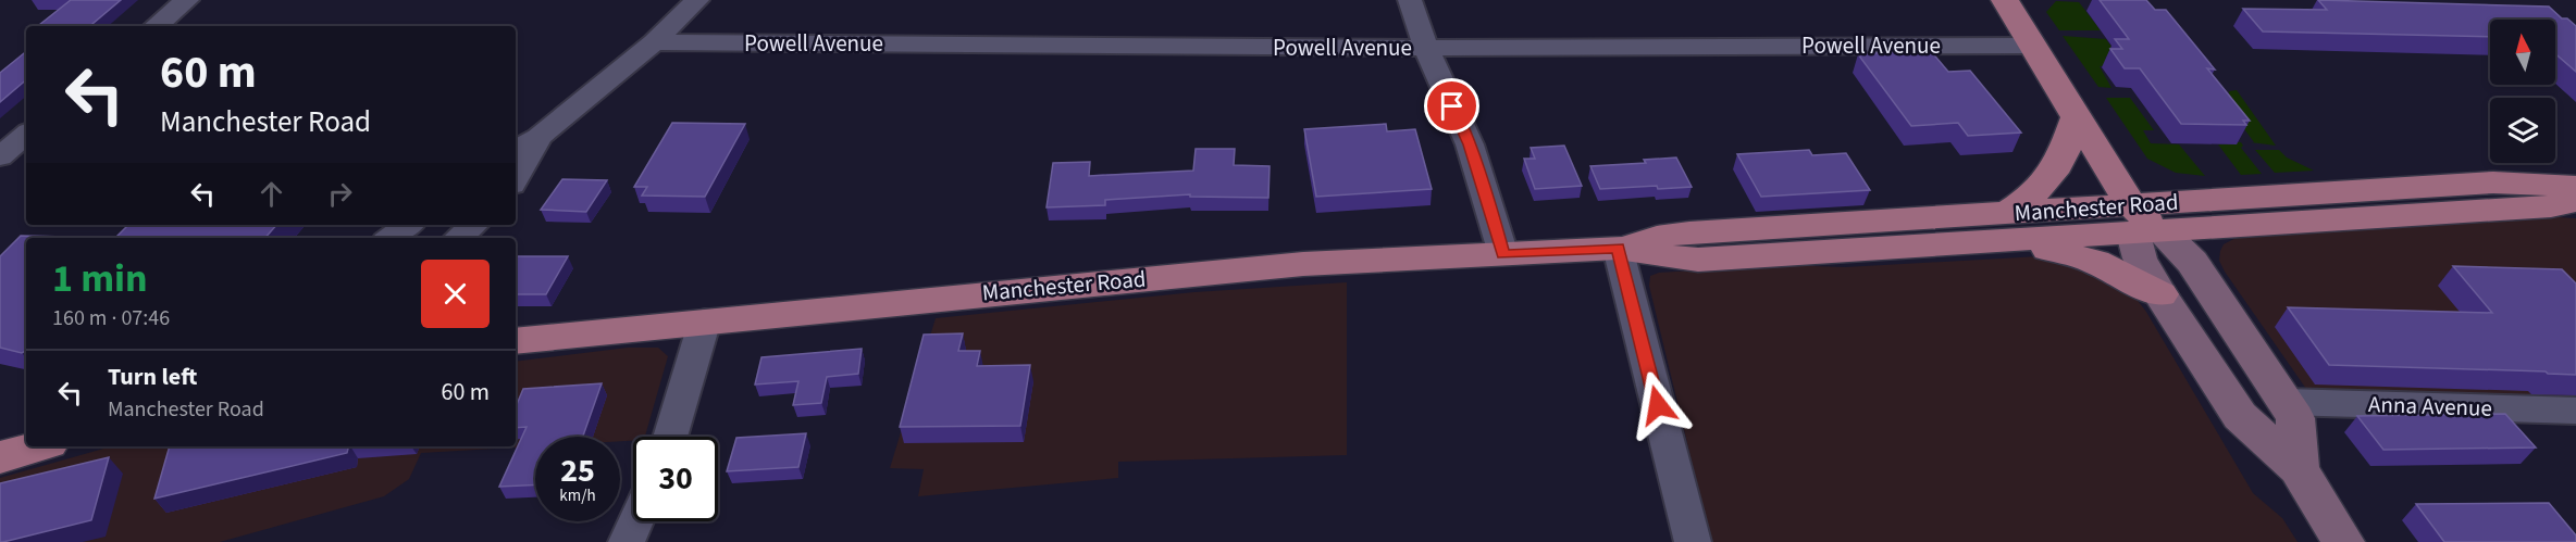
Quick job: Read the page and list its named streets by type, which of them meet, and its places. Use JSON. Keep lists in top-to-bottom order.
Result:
{
  "streets": {
    "main road": ["Manchester Road"],
    "street": ["Powell Avenue", "Anna Avenue"]
  },
  "north": "top",
  "page": {
    "turn": ["60 m", "Manchester Road"],
    "heading": ["1 min", "160 m · 07:46"],
    "list": [
      {
        "name": "Turn left",
        "note": "Manchester Road",
        "value": "60 m"
      }
    ],
    "speed": "25 km/h",
    "limit": "30"
  }
}
